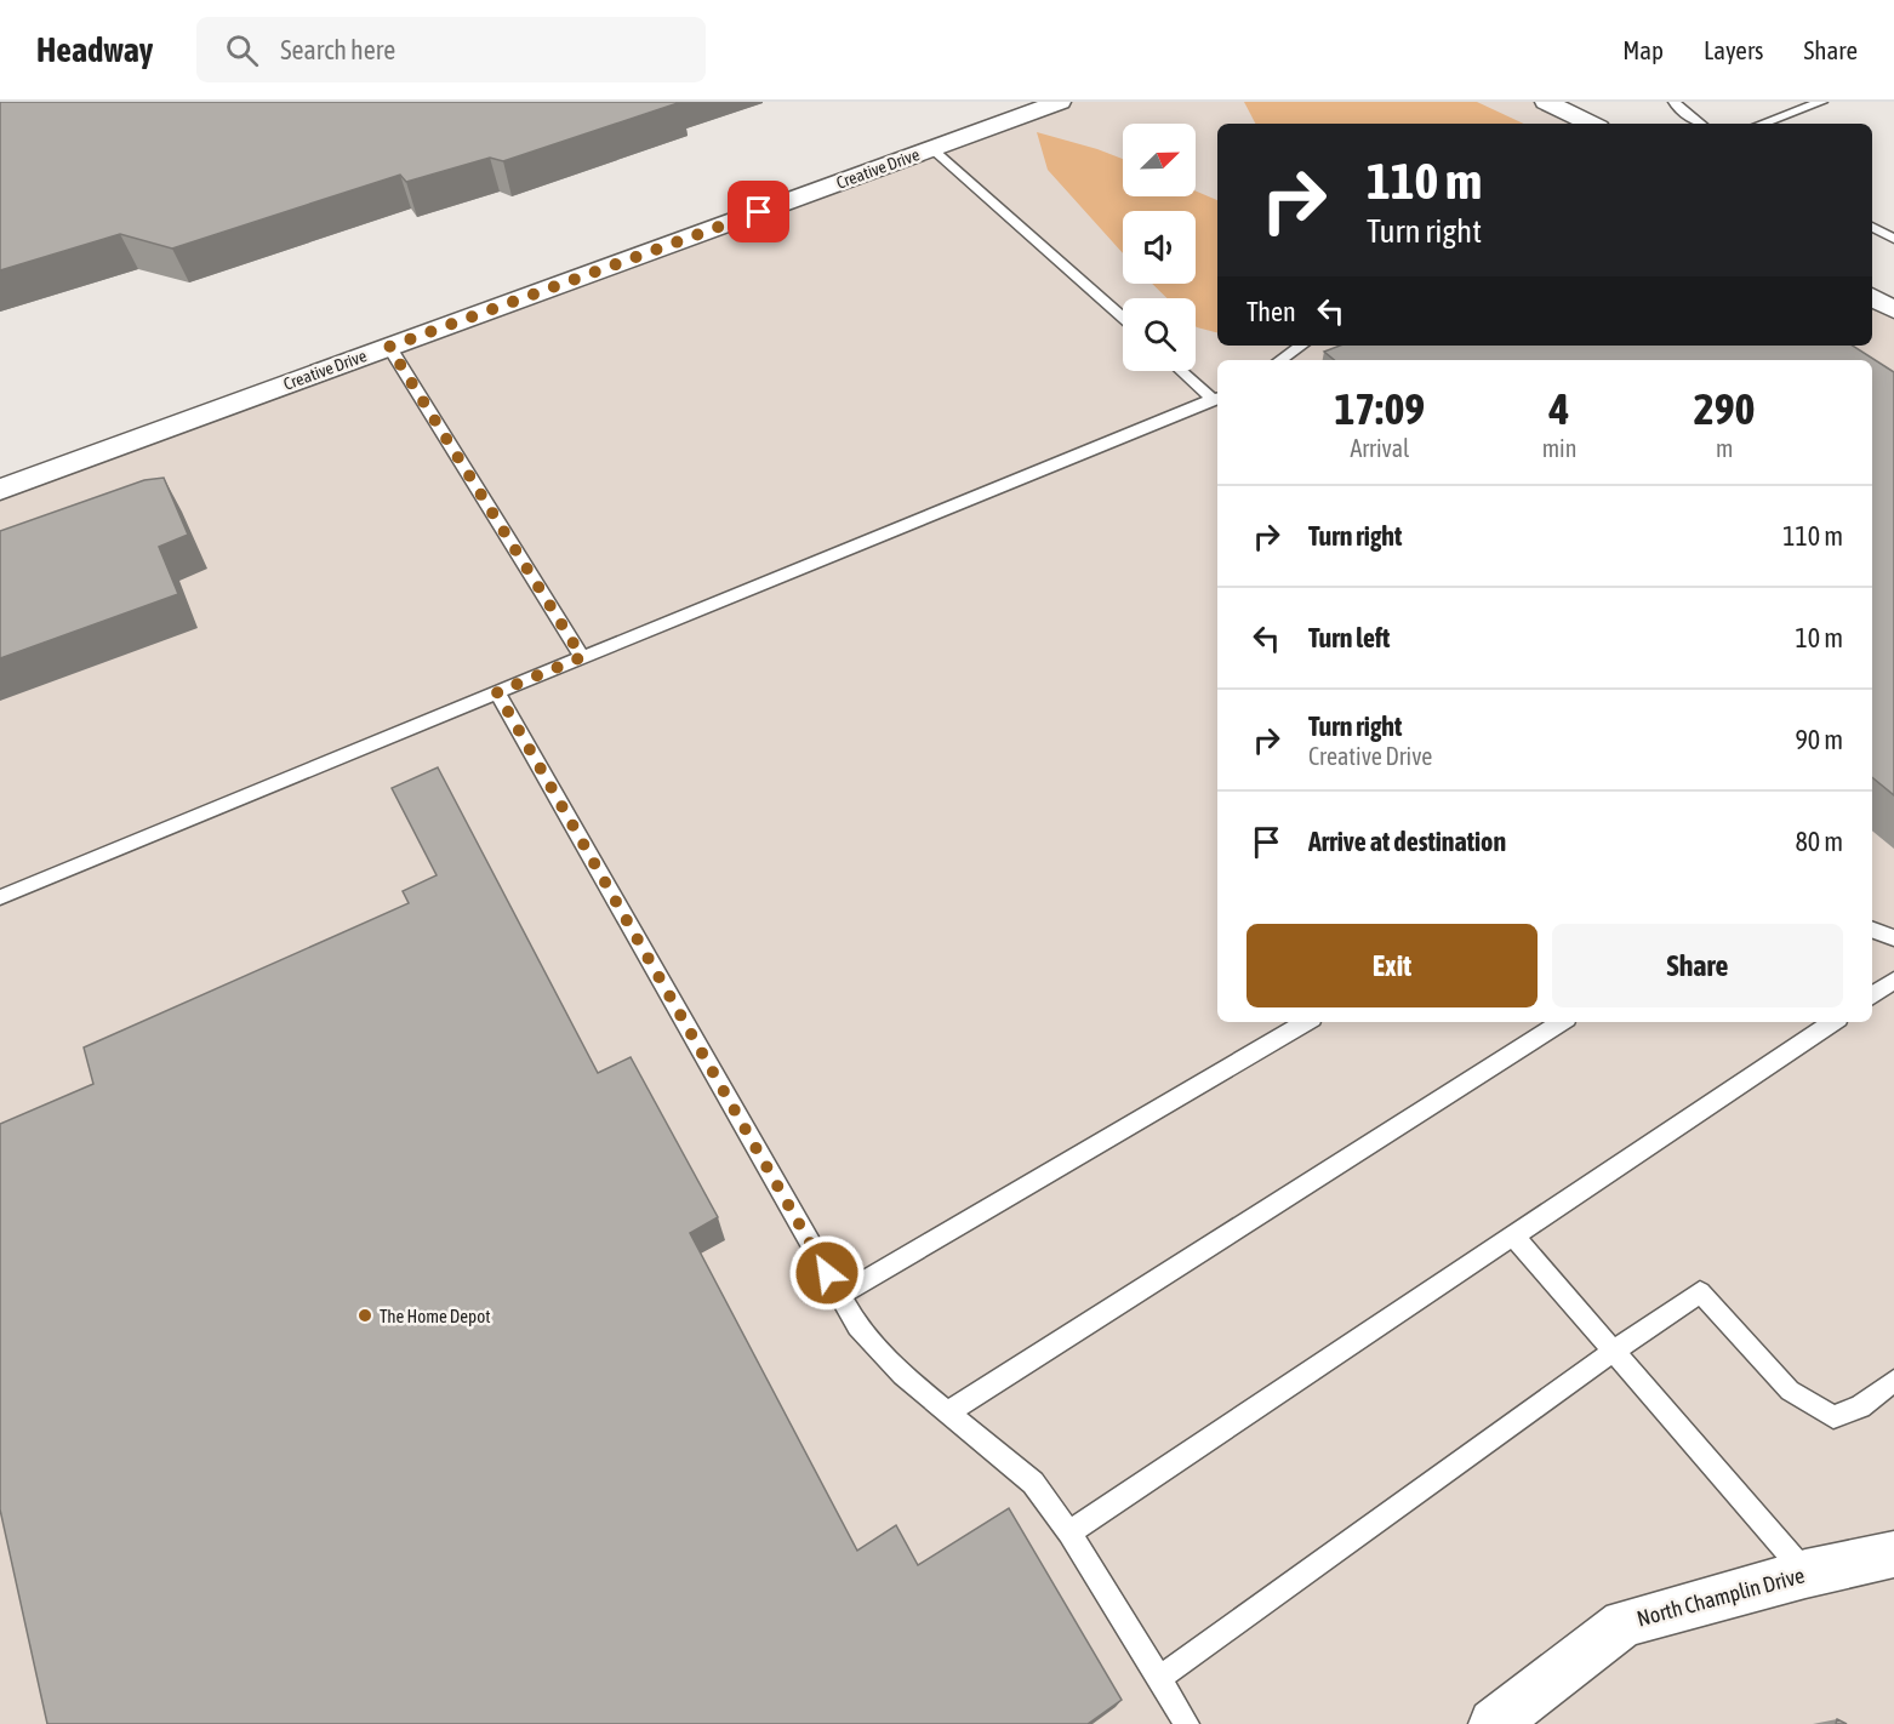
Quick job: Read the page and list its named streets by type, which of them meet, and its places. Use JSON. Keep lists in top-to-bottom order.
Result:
{
  "streets": {
    "street": ["Creative Drive", "North Champlin Drive"]
  },
  "places": ["The Home Depot"],
  "north": "top right",
  "page": {
    "header": "Headway",
    "search": "Search here",
    "nav": ["Map", "Layers", "Share"],
    "turn": ["110 m", "Turn right"],
    "then": "Then",
    "eta": [
      "17:09",
      "Arrival",
      "4",
      "min",
      "290",
      "m"
    ],
    "list": [
      {
        "name": "Turn right",
        "value": "110 m"
      },
      {
        "name": "Turn left",
        "value": "10 m"
      },
      {
        "name": "Turn right",
        "note": "Creative Drive",
        "value": "90 m"
      },
      {
        "name": "Arrive at destination",
        "value": "80 m"
      }
    ],
    "buttons": ["Exit", "Share"]
  }
}
